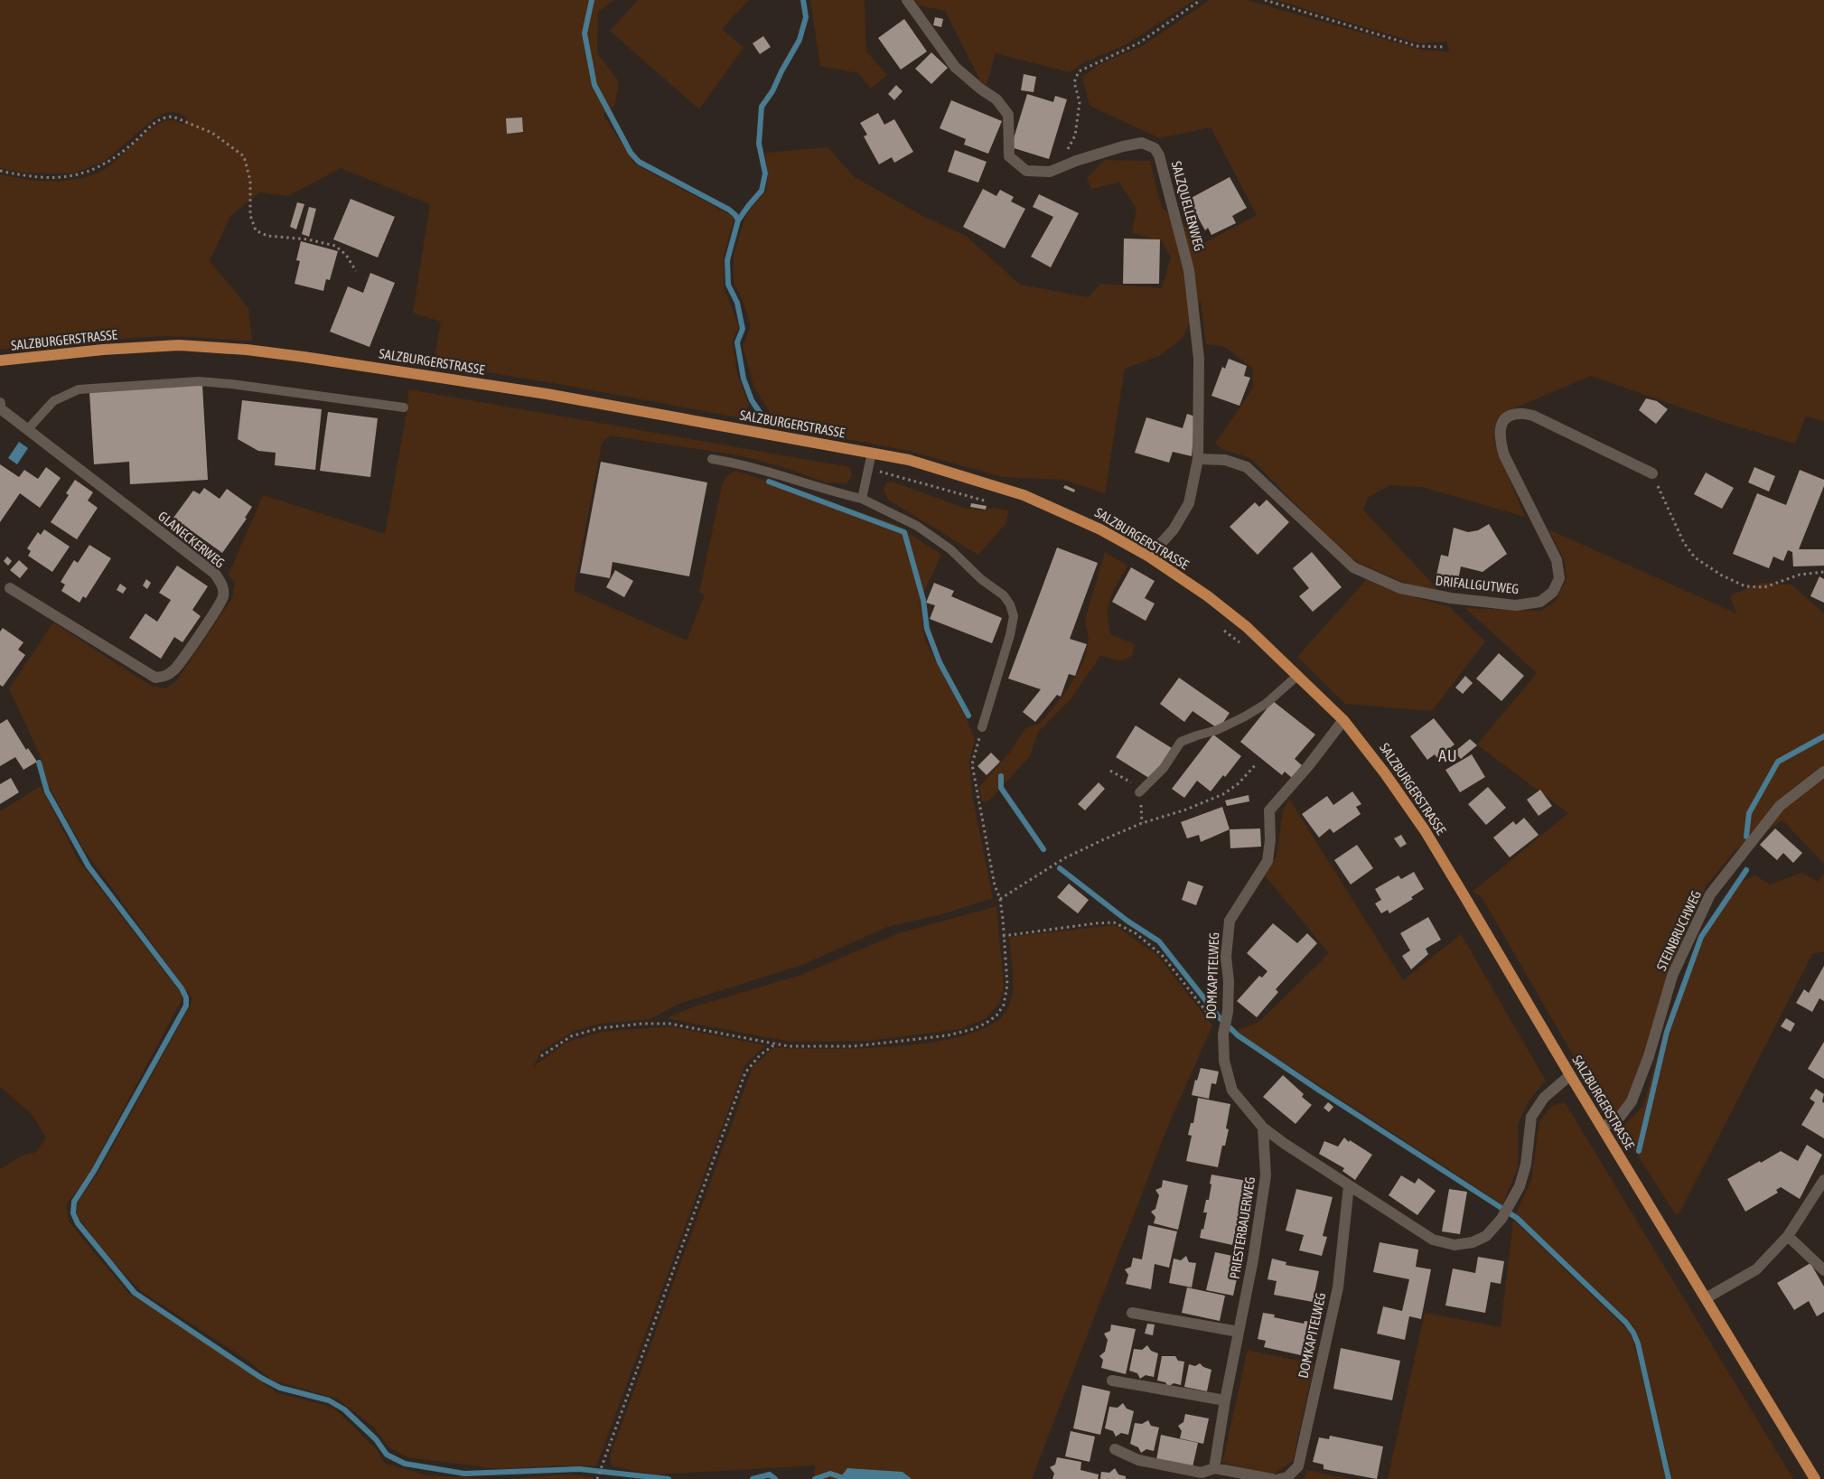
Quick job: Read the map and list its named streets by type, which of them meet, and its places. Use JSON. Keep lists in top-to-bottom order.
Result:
{
  "streets": {
    "main road": ["SALZBURGERSTRASSE"],
    "street": [
      "SALZQUELLENWEG",
      "GLANECKERWEG",
      "DRIFALLGUTWEG",
      "STEINBRUCHWEG",
      "DOMKAPITELWEG",
      "PRIESTERBAUERWEG"
    ]
  },
  "crossings": [
    ["SALZQUELLENWEG", "SALZBURGERSTRASSE"],
    ["SALZQUELLENWEG", "DRIFALLGUTWEG"],
    ["SALZBURGERSTRASSE", "STEINBRUCHWEG"],
    ["SALZBURGERSTRASSE", "DOMKAPITELWEG"],
    ["DOMKAPITELWEG", "PRIESTERBAUERWEG"]
  ],
  "districts": ["AU"]
}
